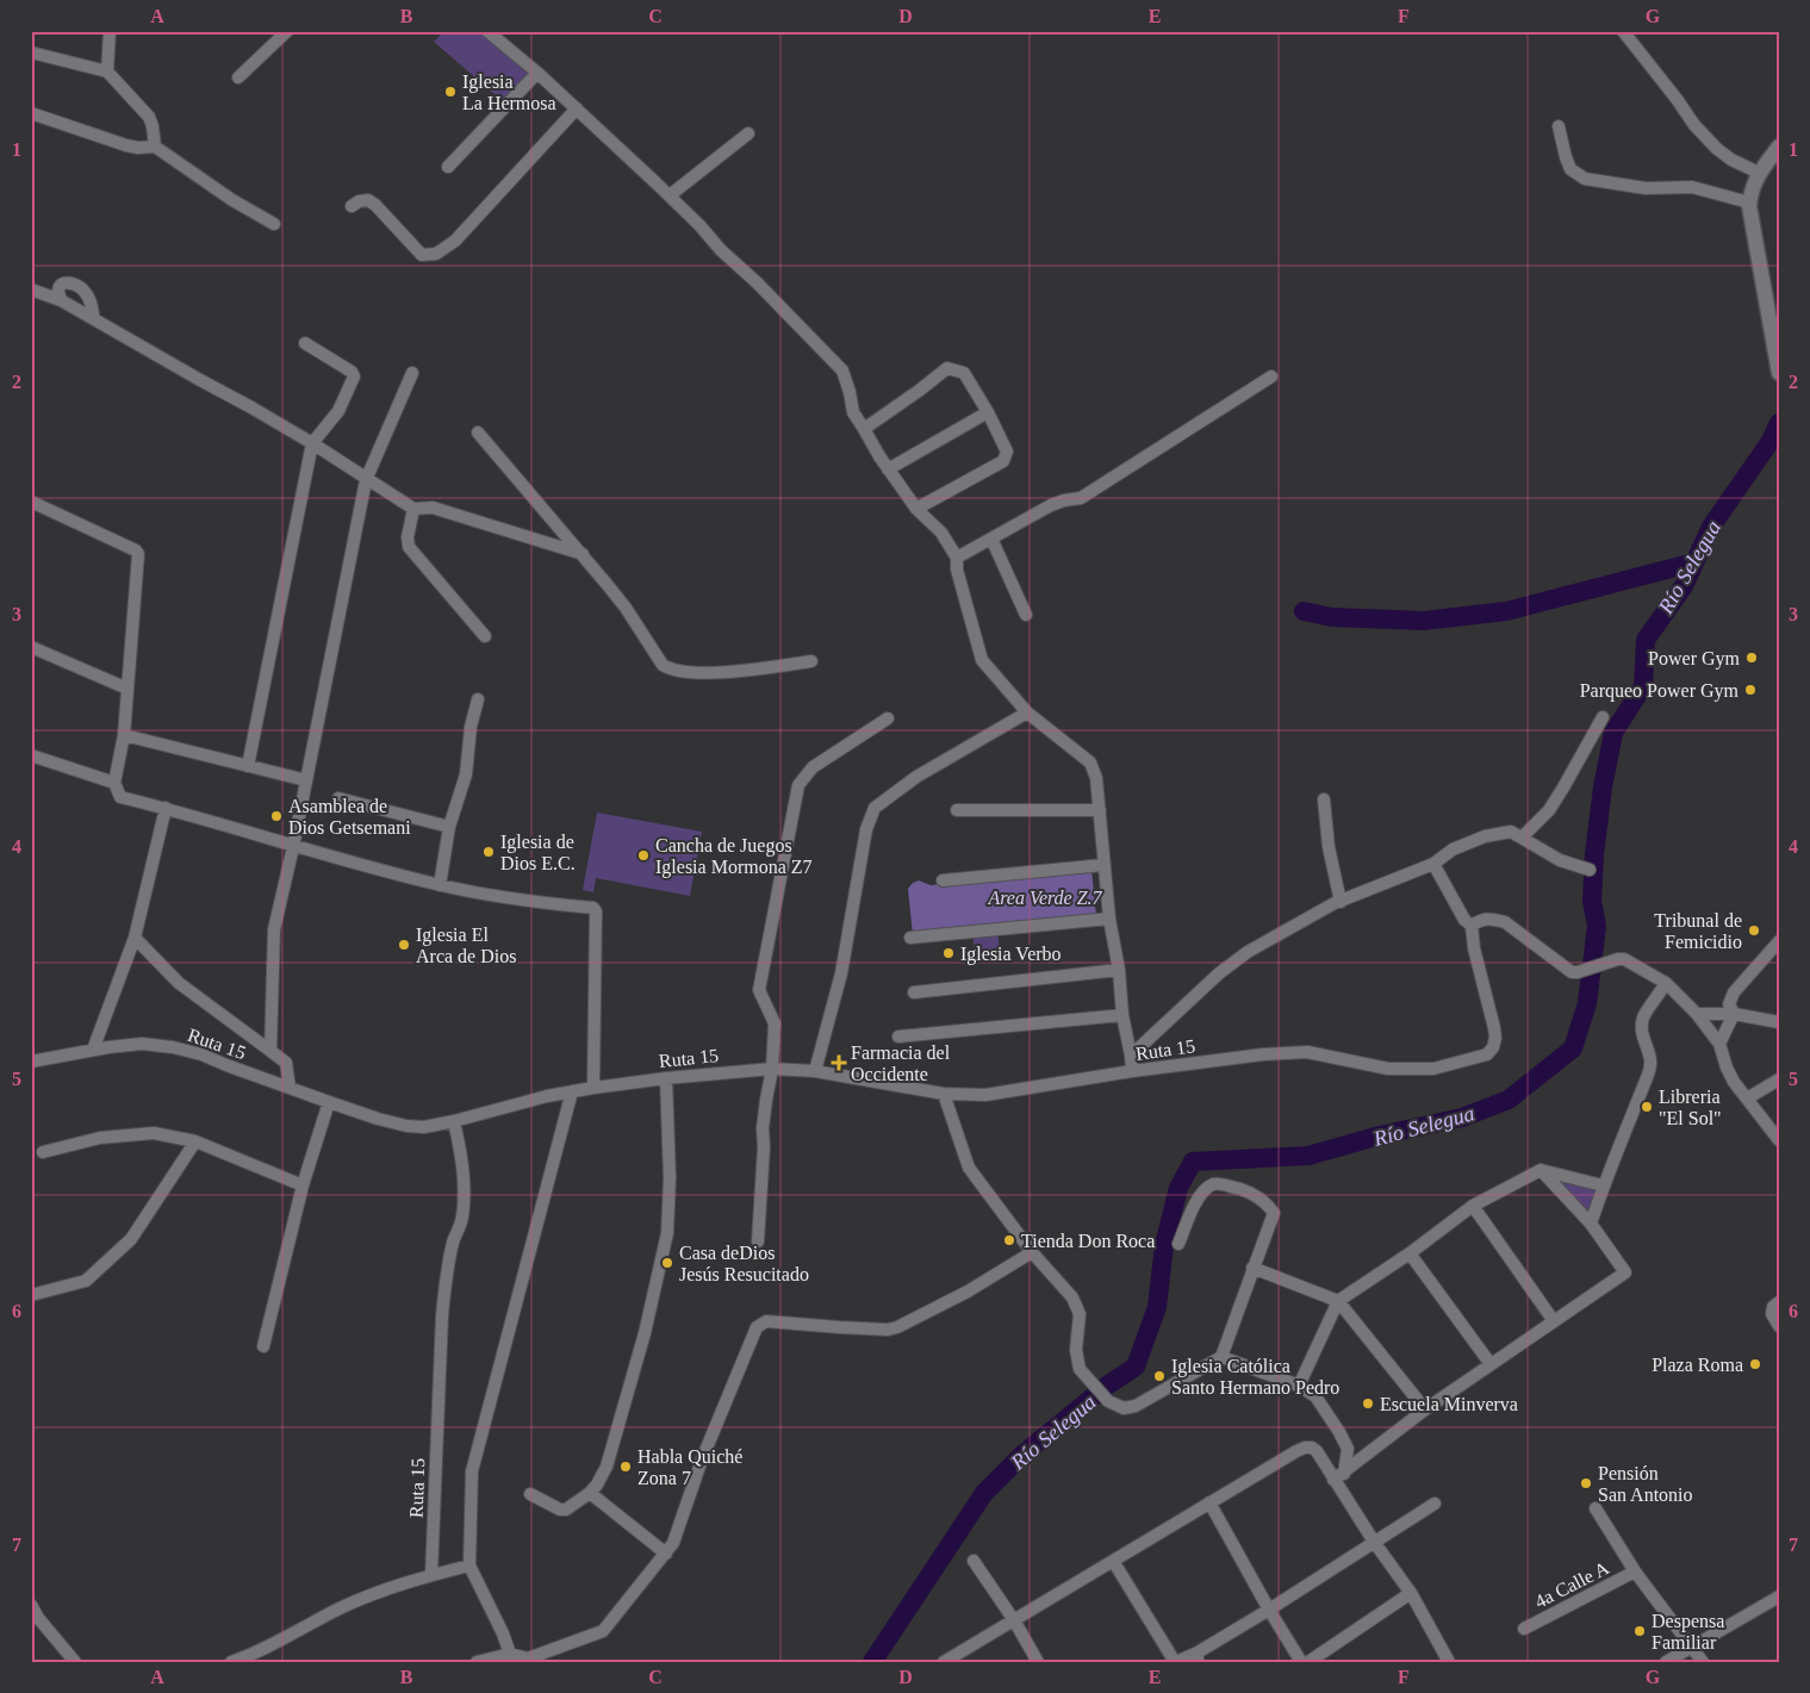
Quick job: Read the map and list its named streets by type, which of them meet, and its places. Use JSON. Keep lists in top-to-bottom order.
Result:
{
  "streets": {
    "street": ["Ruta 15", "4a Calle A"]
  },
  "water": ["Río Selegua"],
  "parks": ["Area Verde Z.7"],
  "places": {
    "other": [
      "Iglesia La Hermosa",
      "Power Gym",
      "Parqueo Power Gym",
      "Asamblea de Dios Getsemani",
      "Iglesia de Dios E.C.",
      "Cancha de Juegos Iglesia Mormona Z7",
      "Tribunal de Femicidio",
      "Iglesia El Arca de Dios",
      "Iglesia Verbo",
      "Libreria \"El Sol\"",
      "Tienda Don Roca",
      "Casa deDios Jesús Resucitado",
      "Plaza Roma",
      "Iglesia Católica Santo Hermano Pedro",
      "Escuela Minverva",
      "Habla Quiché Zona 7",
      "Pensión San Antonio",
      "Despensa Familiar"
    ],
    "health": ["Farmacia del Occidente"]
  },
  "grid": {
    "columns": [
      "A",
      "B",
      "C",
      "D",
      "E",
      "F",
      "G"
    ],
    "rows": [
      "1",
      "2",
      "3",
      "4",
      "5",
      "6",
      "7"
    ]
  }
}
